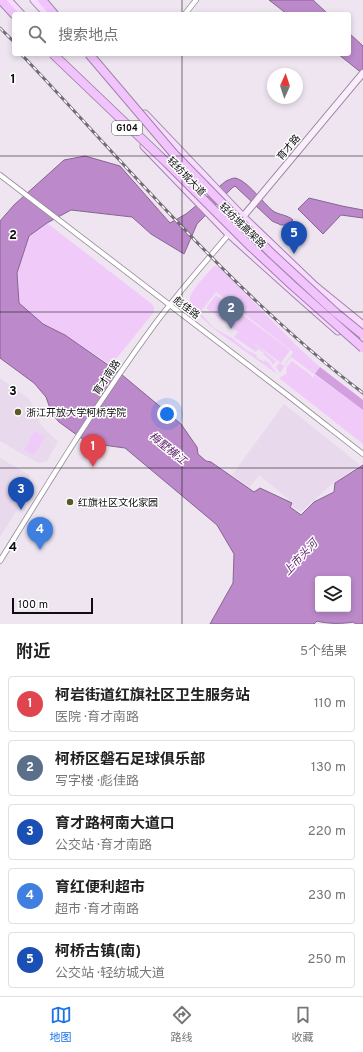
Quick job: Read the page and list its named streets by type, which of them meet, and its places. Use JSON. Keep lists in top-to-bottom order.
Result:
{
  "streets": {
    "highway": ["轻纺城高架路"],
    "main road": ["G104", "轻纺城大道"],
    "street": ["育才路", "彪佳路", "育才南路"]
  },
  "crossings": [
    ["育才路", "轻纺城大道"],
    ["育才路", "育才南路"],
    ["轻纺城大道", "育才南路"],
    ["彪佳路", "育才南路"]
  ],
  "water": ["梅墅横江", "上市头河"],
  "places": ["浙江开放大学柯桥学院", "红旗社区文化家园"],
  "scale_bar": "100 m",
  "north": "top",
  "page": {
    "search": "搜索地点",
    "pins": [
      "5",
      "2",
      "1",
      "3",
      "4"
    ],
    "scale": "100 m",
    "heading": ["附近", "5个结果"],
    "list": [
      {
        "mark": "1",
        "name": "柯岩街道红旗社区卫生服务站",
        "note": "医院 · 育才南路",
        "value": "110 m"
      },
      {
        "mark": "2",
        "name": "柯桥区磐石足球俱乐部",
        "note": "写字楼 · 彪佳路",
        "value": "130 m"
      },
      {
        "mark": "3",
        "name": "育才路柯南大道口",
        "note": "公交站 · 育才南路",
        "value": "220 m"
      },
      {
        "mark": "4",
        "name": "育红便利超市",
        "note": "超市 · 育才南路",
        "value": "230 m"
      },
      {
        "mark": "5",
        "name": "柯桥古镇(南)",
        "note": "公交站 · 轻纺城大道",
        "value": "250 m"
      }
    ],
    "nav": ["地图", "路线", "收藏"]
  },
  "grid": {
    "rows": [
      "1",
      "2",
      "3",
      "4"
    ]
  }
}
